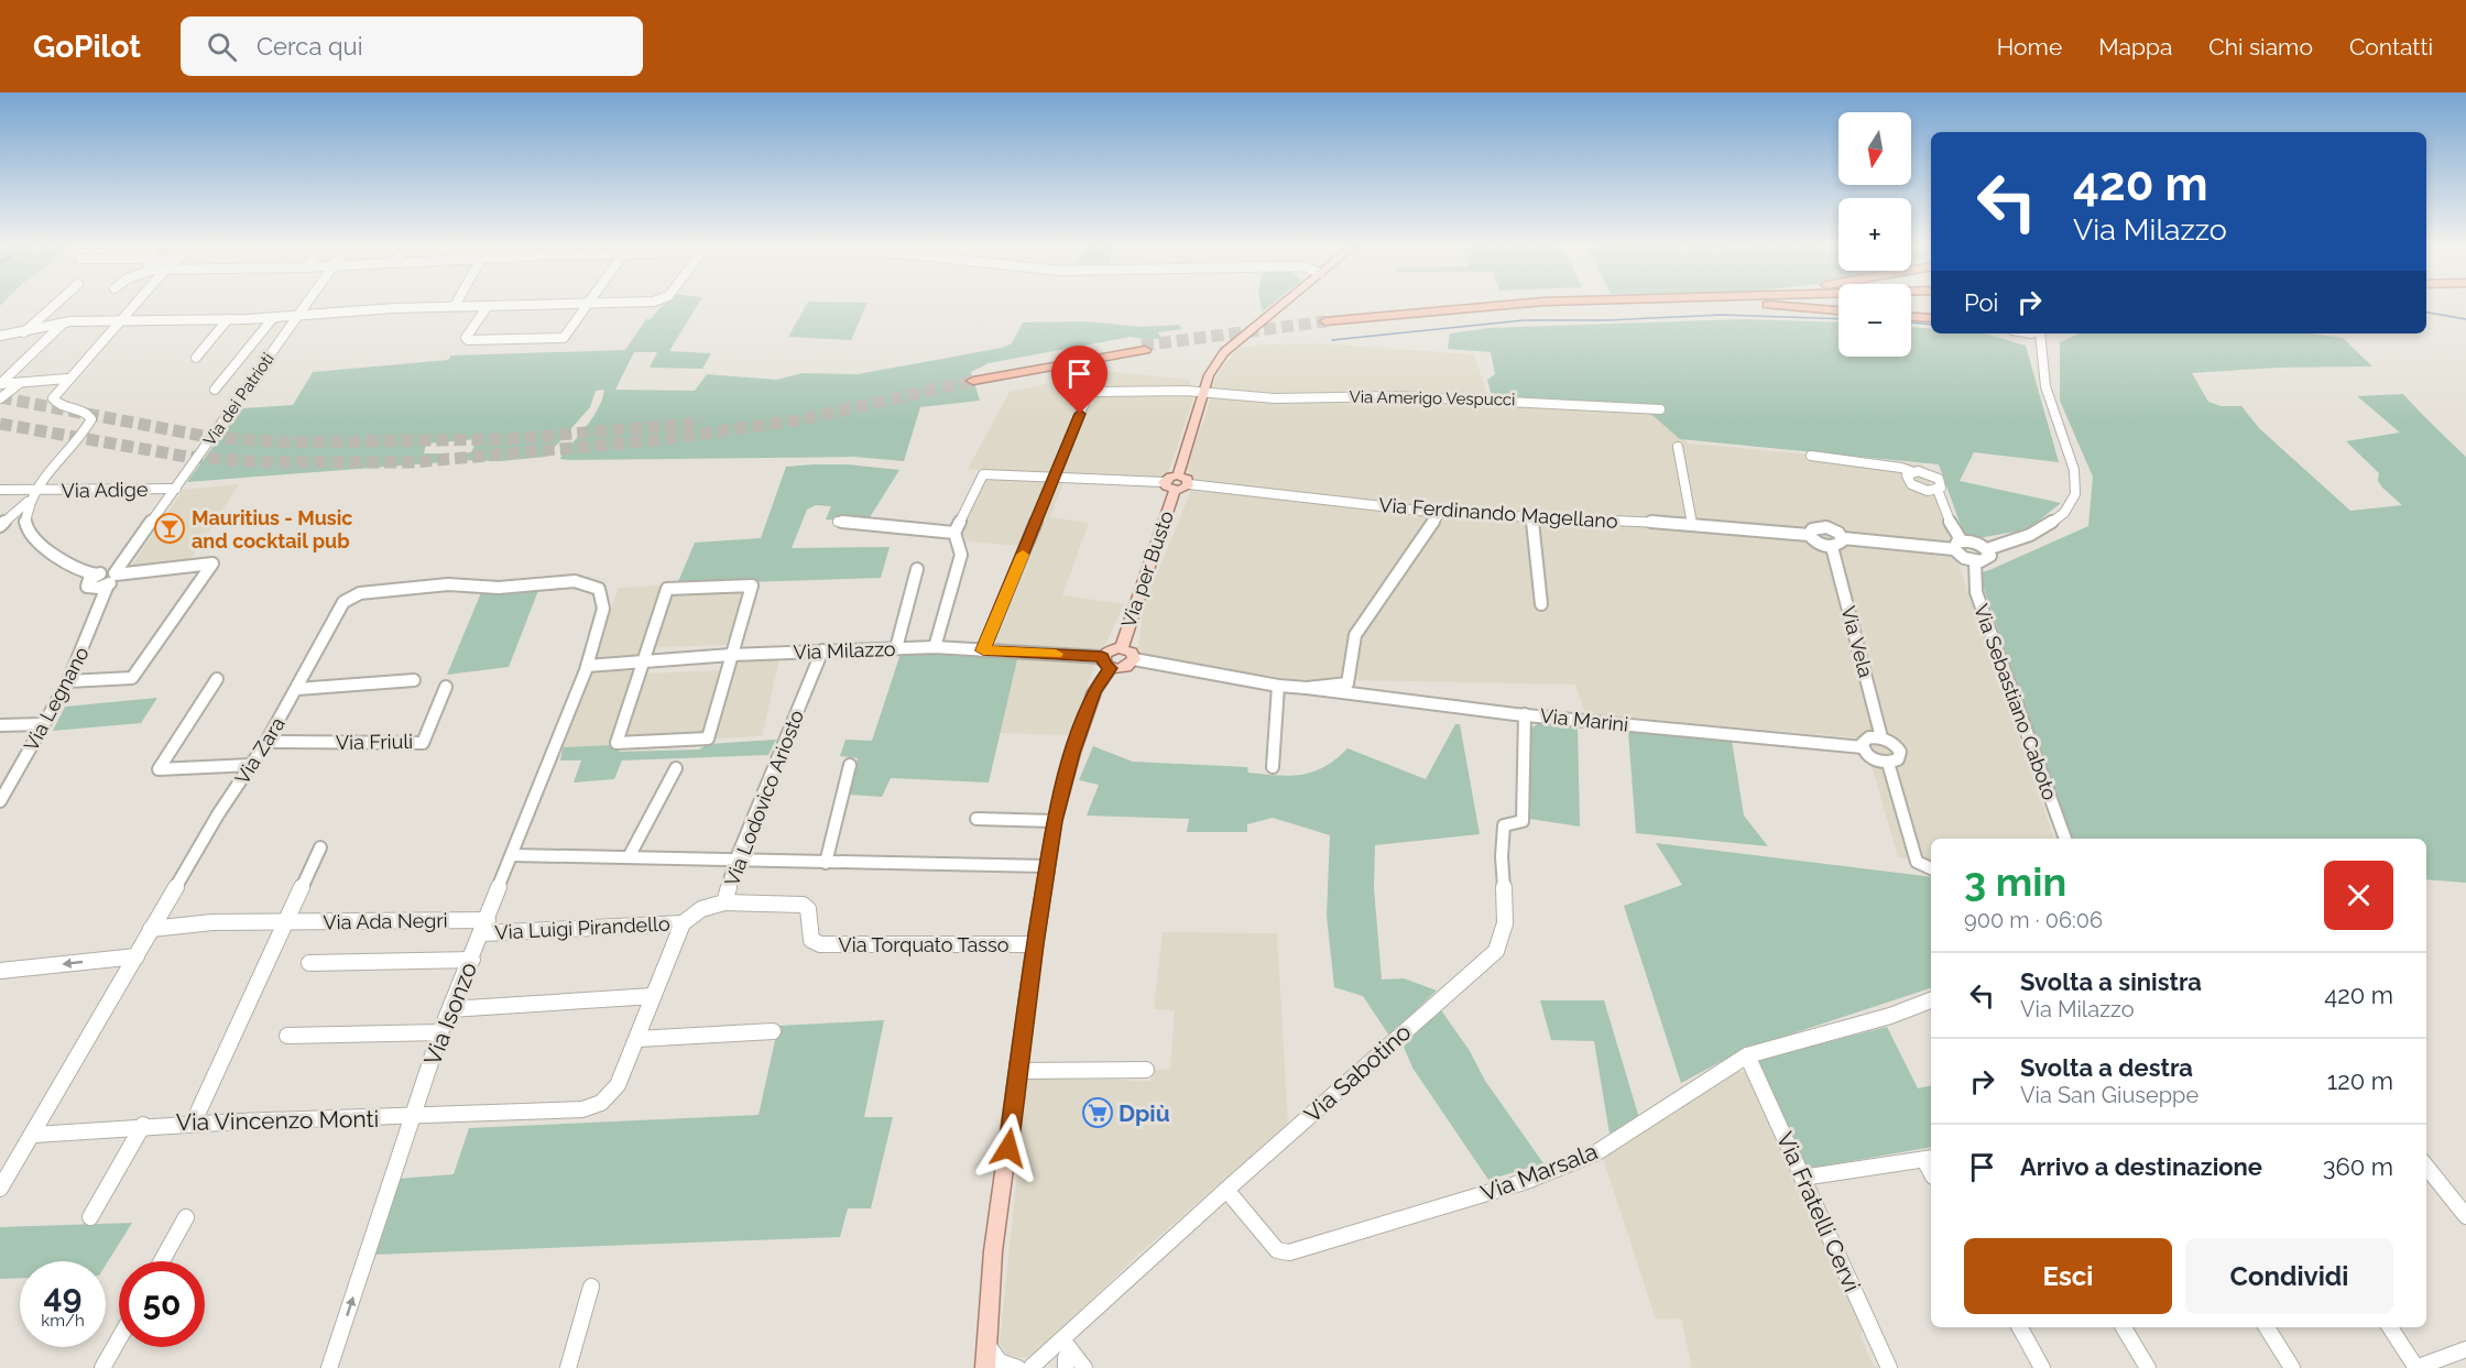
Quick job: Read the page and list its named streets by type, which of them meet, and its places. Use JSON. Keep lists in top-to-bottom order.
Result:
{
  "streets": {
    "main road": ["Via per Busto"],
    "street": [
      "Via Amerigo Vespucci",
      "Via dei Patrioti",
      "Via Adige",
      "Via Ferdinando Magellano",
      "Via Vela",
      "Via Milazzo",
      "Via Legnano",
      "Via Sebastiano Caboto",
      "Via Marini",
      "Via Friuli",
      "Via Zara",
      "Via Lodovico Ariosto",
      "Via Ada Negri",
      "Via Luigi Pirandello",
      "Via Torquato Tasso",
      "Via Isonzo",
      "Via Sabotino",
      "Via Vincenzo Monti",
      "Via Marsala",
      "Via Fratelli Cervi"
    ]
  },
  "crossings": [
    ["Via dei Patrioti", "Via Adige"],
    ["Via dei Patrioti", "Via Legnano"],
    ["Via Adige", "Via Legnano"],
    ["Via Ferdinando Magellano", "Via per Busto"],
    ["Via Ferdinando Magellano", "Via Vela"],
    ["Via per Busto", "Via Milazzo"],
    ["Via Vela", "Via Marini"],
    ["Via Milazzo", "Via Zara"],
    ["Via Milazzo", "Via Lodovico Ariosto"],
    ["Via Milazzo", "Via Isonzo"],
    ["Via Marini", "Via Sabotino"],
    ["Via Friuli", "Via Zara"],
    ["Via Zara", "Via Ada Negri"],
    ["Via Zara", "Via Isonzo"],
    ["Via Zara", "Via Vincenzo Monti"],
    ["Via Lodovico Ariosto", "Via Luigi Pirandello"],
    ["Via Lodovico Ariosto", "Via Torquato Tasso"],
    ["Via Ada Negri", "Via Luigi Pirandello"],
    ["Via Ada Negri", "Via Isonzo"],
    ["Via Luigi Pirandello", "Via Isonzo"],
    ["Via Isonzo", "Via Vincenzo Monti"],
    ["Via Sabotino", "Via Marsala"],
    ["Via Marsala", "Via Fratelli Cervi"]
  ],
  "one_way": ["Via Isonzo"],
  "places": {
    "bar": ["Mauritius - Music and cocktail pub"],
    "supermarket": ["Dpiù"]
  },
  "north": "bottom",
  "page": {
    "header": "GoPilot",
    "search": "Cerca qui",
    "nav": [
      "Home",
      "Mappa",
      "Chi siamo",
      "Contatti"
    ],
    "map_buttons": ["+", "−"],
    "turn": ["420 m", "Via Milazzo"],
    "then": "Poi",
    "heading": ["3 min", "900 m · 06:06"],
    "list": [
      {
        "name": "Svolta a sinistra",
        "note": "Via Milazzo",
        "value": "420 m"
      },
      {
        "name": "Svolta a destra",
        "note": "Via San Giuseppe",
        "value": "120 m"
      },
      {
        "name": "Arrivo a destinazione",
        "value": "360 m"
      }
    ],
    "buttons": ["Esci", "Condividi"],
    "speed": "49 km/h",
    "limit": "50"
  }
}
